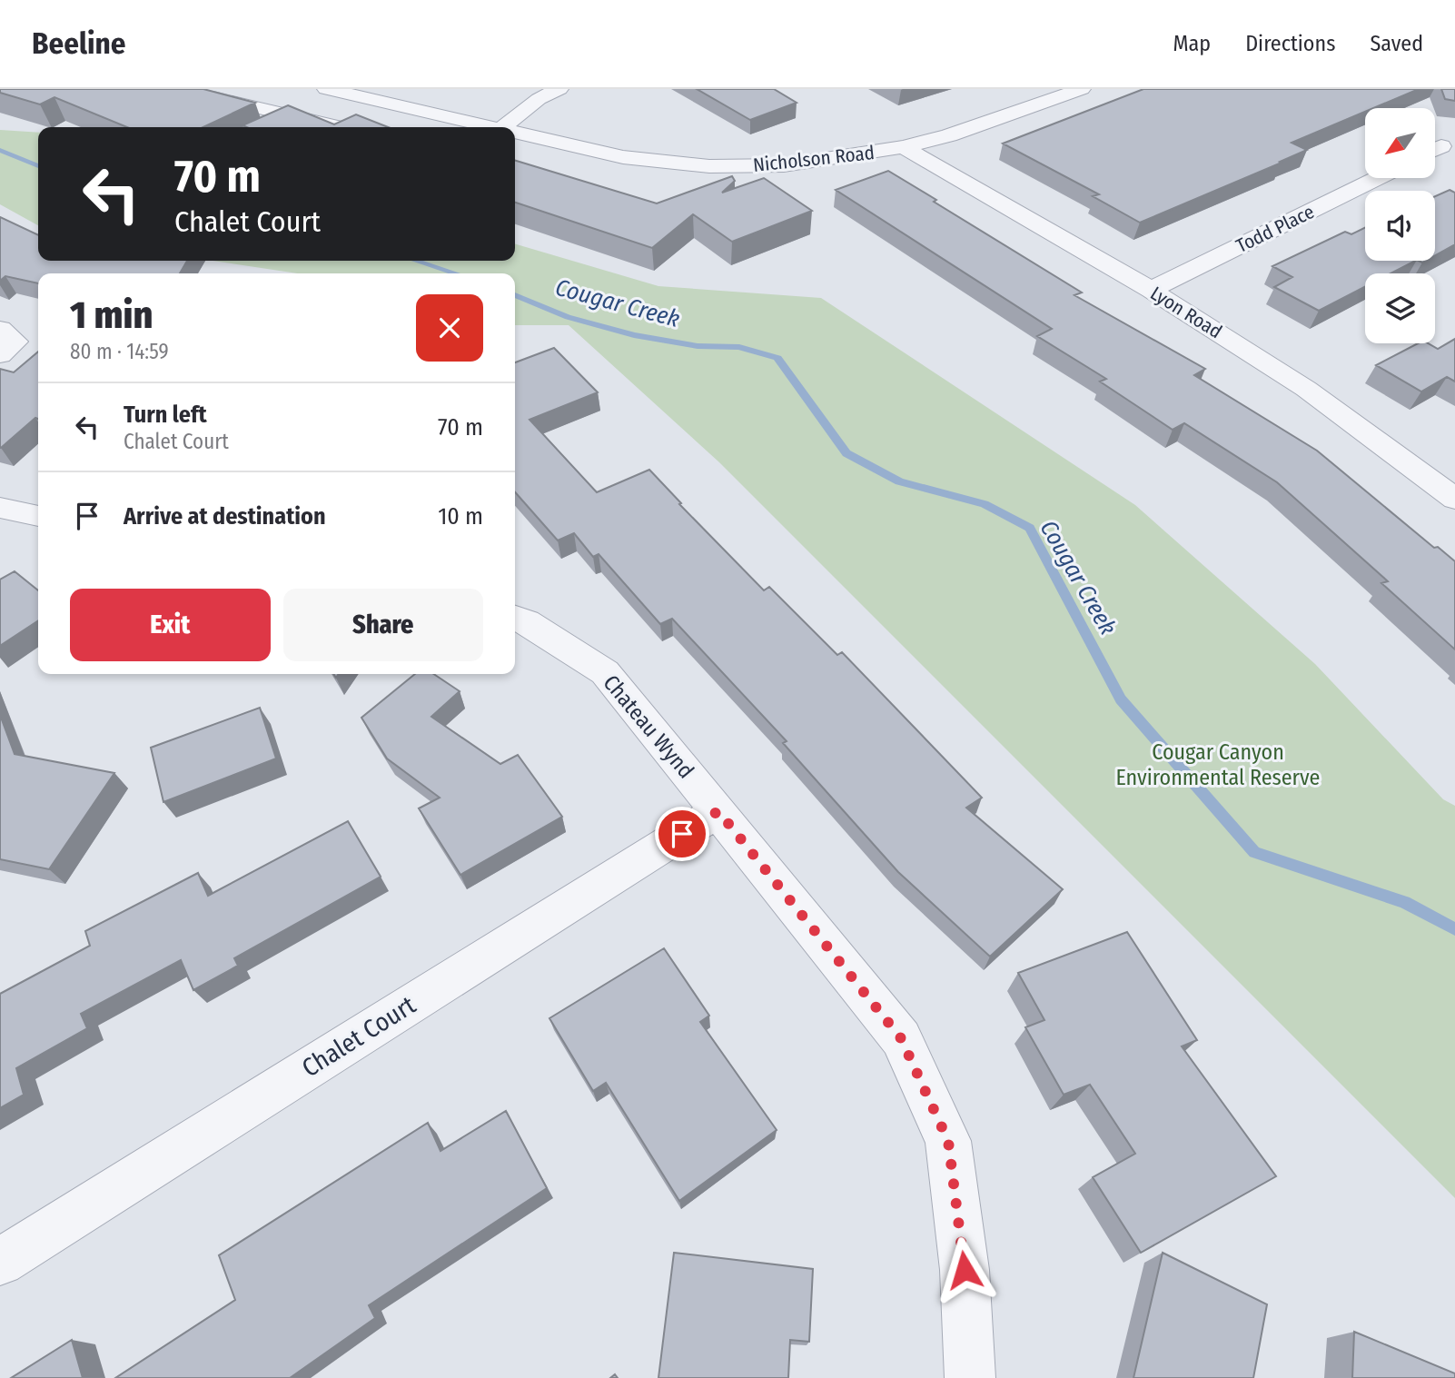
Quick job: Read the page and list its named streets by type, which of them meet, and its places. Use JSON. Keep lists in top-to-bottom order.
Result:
{
  "streets": {
    "street": [
      "Nicholson Road",
      "Todd Place",
      "Lyon Road",
      "Chateau Wynd",
      "Chalet Court"
    ]
  },
  "crossings": [
    ["Nicholson Road", "Lyon Road"],
    ["Todd Place", "Lyon Road"],
    ["Chateau Wynd", "Chalet Court"]
  ],
  "water": ["Cougar Creek"],
  "parks": ["Cougar Canyon Environmental Reserve"],
  "north": "bottom left",
  "page": {
    "header": "Beeline",
    "nav": ["Map", "Directions", "Saved"],
    "turn": ["70 m", "Chalet Court"],
    "heading": ["1 min", "80 m · 14:59"],
    "list": [
      {
        "name": "Turn left",
        "note": "Chalet Court",
        "value": "70 m"
      },
      {
        "name": "Arrive at destination",
        "value": "10 m"
      }
    ],
    "buttons": ["Exit", "Share"]
  }
}
